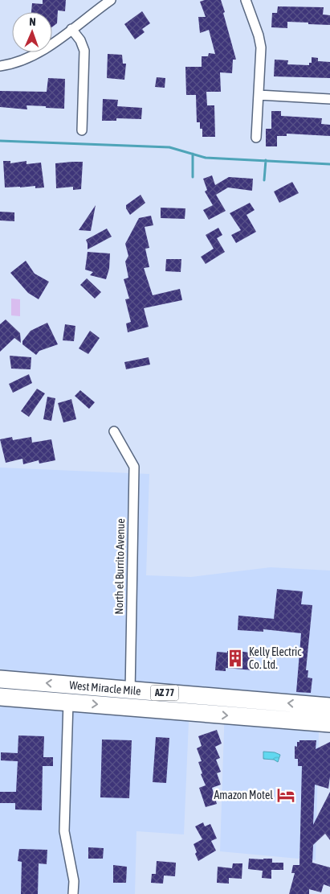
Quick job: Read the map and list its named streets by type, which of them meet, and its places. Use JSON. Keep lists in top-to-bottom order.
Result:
{
  "streets": {
    "highway": ["West Miracle Mile", "AZ 77"],
    "street": ["North el Burrito Avenue"]
  },
  "crossings": [
    ["North el Burrito Avenue", "West Miracle Mile"]
  ],
  "places": {
    "building": ["Kelly Electric Co. Ltd."],
    "hotel": ["Amazon Motel"]
  },
  "north": "top"
}
